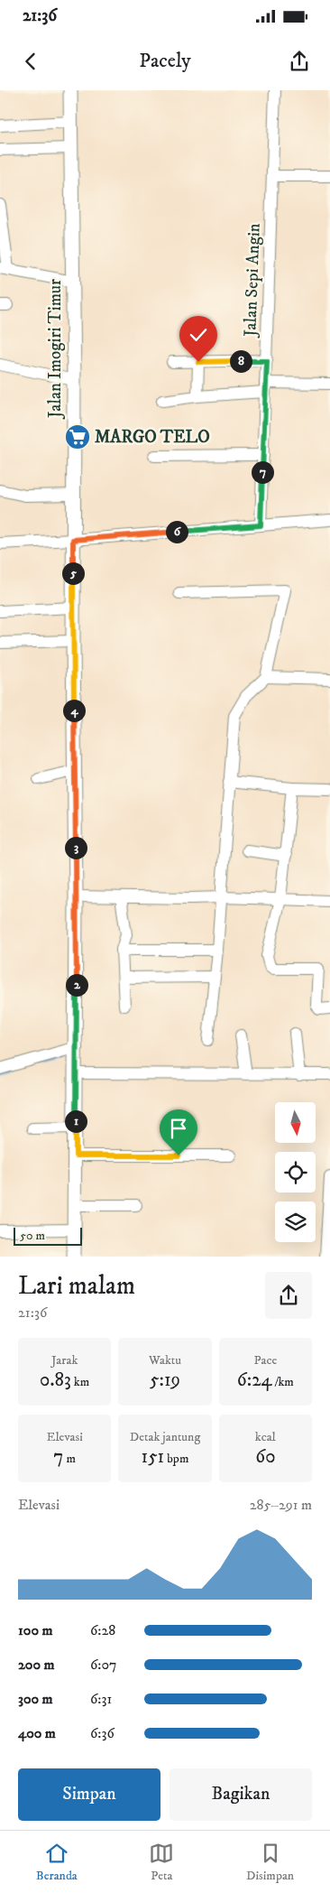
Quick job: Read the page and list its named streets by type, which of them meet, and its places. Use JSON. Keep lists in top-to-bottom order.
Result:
{
  "streets": {
    "main road": ["Jalan Imogiri Timur"],
    "street": ["Jalan Sepi Angin"]
  },
  "places": {
    "supermarket": ["MARGO TELO"]
  },
  "scale_bar": "50 m",
  "north": "bottom",
  "page": {
    "status": "21:36",
    "header": "Pacely",
    "pins": [
      "8",
      "7",
      "6",
      "5",
      "4",
      "3",
      "2",
      "1"
    ],
    "scale": "50 m",
    "heading": ["Lari malam", "21:36"],
    "stats": [
      ["Jarak", "0.83 km"],
      ["Waktu", "5:19"],
      ["Pace", "6:24 /km"],
      ["Elevasi", "7 m"],
      ["Detak jantung", "151 bpm"],
      ["kcal", "60"]
    ],
    "chart": ["Elevasi", "285–291 m"],
    "list": [
      {
        "name": "100 m",
        "note": "6:28"
      },
      {
        "name": "200 m",
        "note": "6:07"
      },
      {
        "name": "300 m",
        "note": "6:31"
      },
      {
        "name": "400 m",
        "note": "6:36"
      }
    ],
    "buttons": ["Simpan", "Bagikan"],
    "tabs": ["Beranda", "Peta", "Disimpan"]
  }
}
